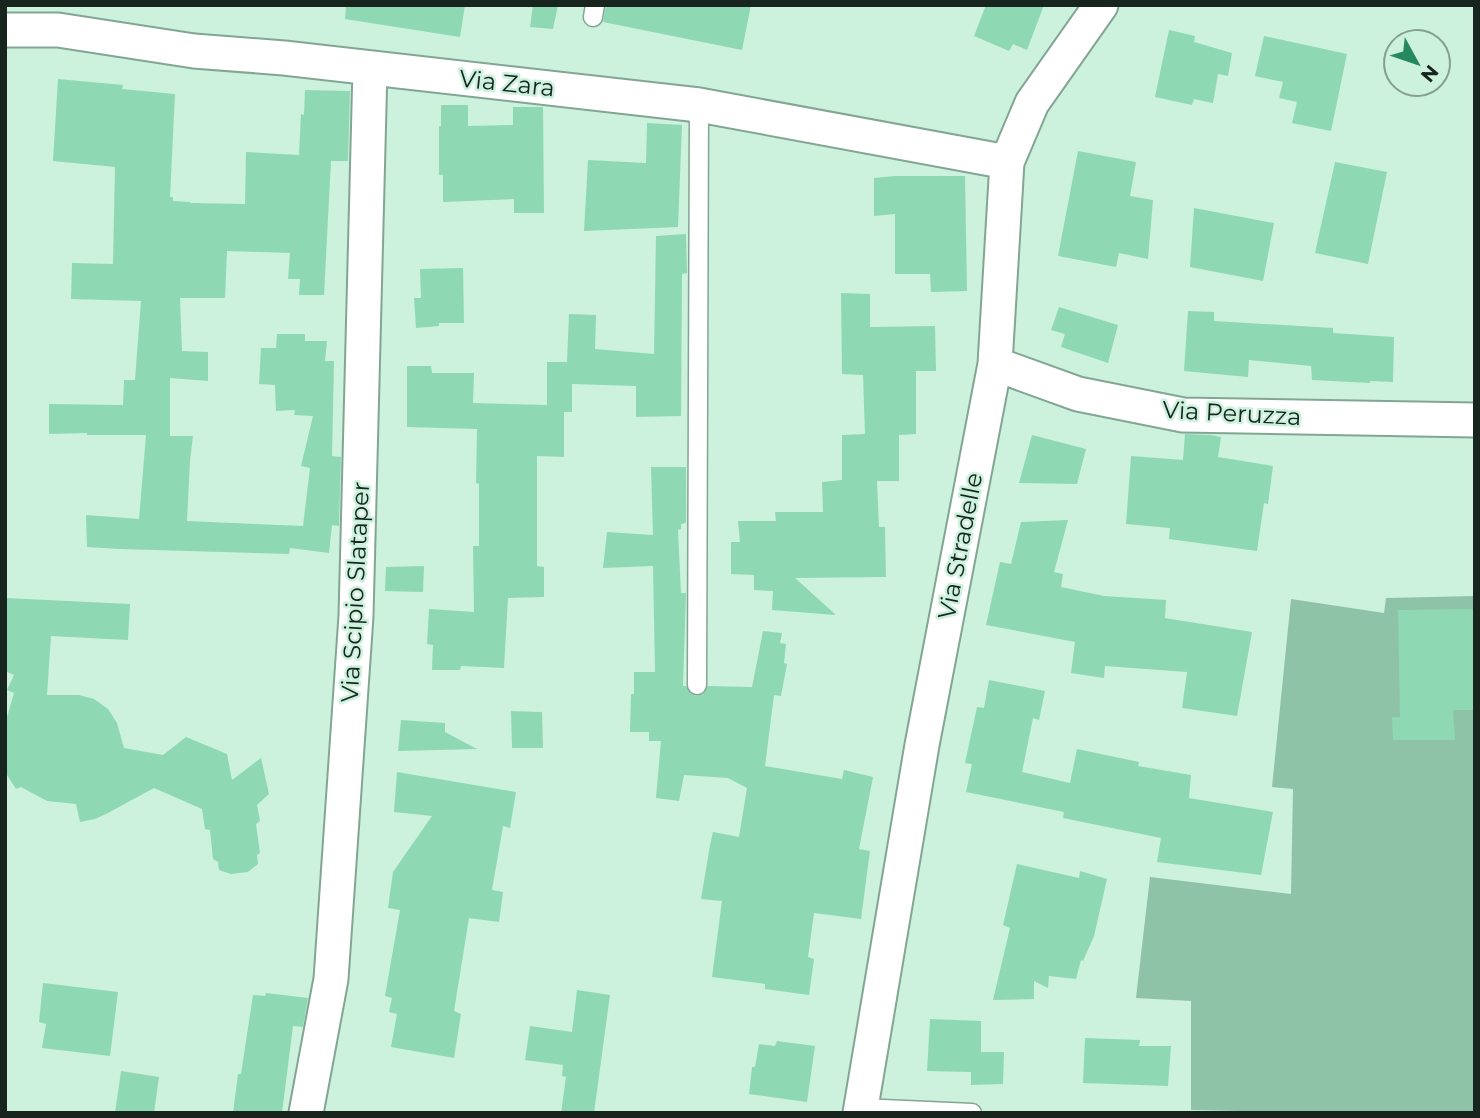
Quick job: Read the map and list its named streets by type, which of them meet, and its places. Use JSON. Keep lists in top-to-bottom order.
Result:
{
  "streets": {
    "street": [
      "Via Zara",
      "Via Peruzza",
      "Via Stradelle",
      "Via Scipio Slataper"
    ]
  },
  "crossings": [
    ["Via Zara", "Via Stradelle"],
    ["Via Zara", "Via Scipio Slataper"],
    ["Via Peruzza", "Via Stradelle"]
  ],
  "north": "bottom right"
}
